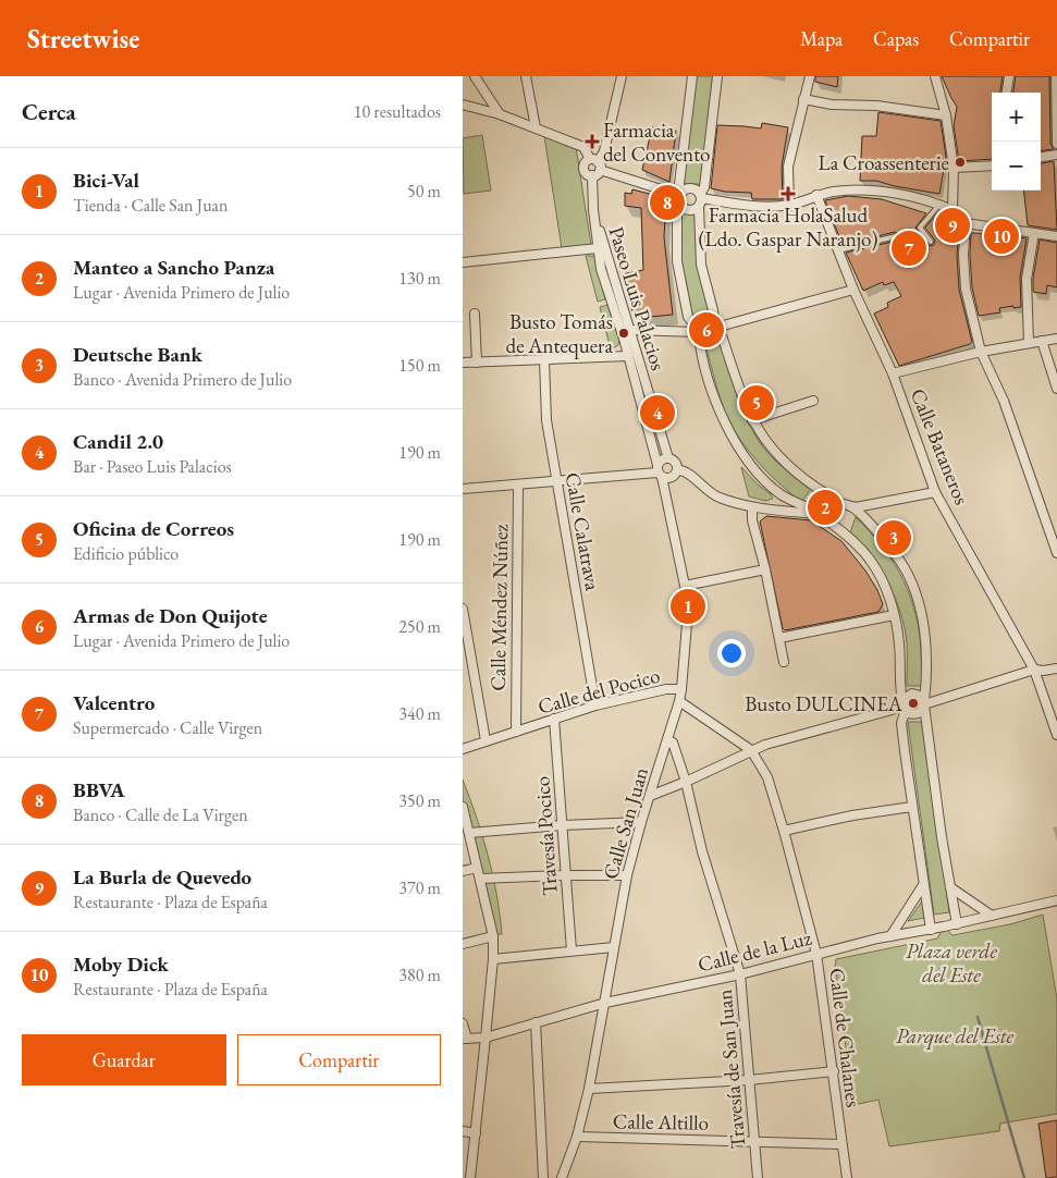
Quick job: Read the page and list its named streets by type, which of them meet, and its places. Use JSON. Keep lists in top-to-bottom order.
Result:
{
  "streets": {
    "street": [
      "Paseo Luis Palacios",
      "Calle Bataneros",
      "Calle Calatrava",
      "Calle Méndez Núñez",
      "Calle del Pocico",
      "Calle San Juan",
      "Travesía Pocico",
      "Calle de la Luz",
      "Calle de Chalanes",
      "Travesía de San Juan",
      "Calle Altillo"
    ]
  },
  "crossings": [
    ["Paseo Luis Palacios", "Calle San Juan"],
    ["Calle Calatrava", "Calle del Pocico"],
    ["Calle Méndez Núñez", "Calle del Pocico"],
    ["Calle del Pocico", "Calle San Juan"],
    ["Calle del Pocico", "Travesía Pocico"],
    ["Calle San Juan", "Calle de la Luz"],
    ["Calle San Juan", "Travesía de San Juan"],
    ["Calle San Juan", "Calle Altillo"],
    ["Calle de la Luz", "Calle de Chalanes"],
    ["Calle de la Luz", "Travesía de San Juan"],
    ["Calle de Chalanes", "Calle Altillo"],
    ["Travesía de San Juan", "Calle Altillo"]
  ],
  "parks": ["Plaza verde del Este", "Parque del Este"],
  "places": {
    "health": ["Farmacia del Convento", "Farmacia HolaSalud (Ldo. Gaspar Naranjo)"],
    "other": ["La Croassenterie", "Busto Tomás de Antequera", "Busto DULCINEA"]
  },
  "page": {
    "header": "Streetwise",
    "nav": ["Mapa", "Capas", "Compartir"],
    "heading": ["Cerca", "10 resultados"],
    "map_buttons": ["+", "−"],
    "list": [
      {
        "mark": "1",
        "name": "Bici-Val",
        "note": "Tienda · Calle San Juan",
        "value": "50 m"
      },
      {
        "mark": "2",
        "name": "Manteo a Sancho Panza",
        "note": "Lugar · Avenida Primero de Julio",
        "value": "130 m"
      },
      {
        "mark": "3",
        "name": "Deutsche Bank",
        "note": "Banco · Avenida Primero de Julio",
        "value": "150 m"
      },
      {
        "mark": "4",
        "name": "Candil 2.0",
        "note": "Bar · Paseo Luis Palacios",
        "value": "190 m"
      },
      {
        "mark": "5",
        "name": "Oficina de Correos",
        "note": "Edificio público",
        "value": "190 m"
      },
      {
        "mark": "6",
        "name": "Armas de Don Quijote",
        "note": "Lugar · Avenida Primero de Julio",
        "value": "250 m"
      },
      {
        "mark": "7",
        "name": "Valcentro",
        "note": "Supermercado · Calle Virgen",
        "value": "340 m"
      },
      {
        "mark": "8",
        "name": "BBVA",
        "note": "Banco · Calle de La Virgen",
        "value": "350 m"
      },
      {
        "mark": "9",
        "name": "La Burla de Quevedo",
        "note": "Restaurante · Plaza de España",
        "value": "370 m"
      },
      {
        "mark": "10",
        "name": "Moby Dick",
        "note": "Restaurante · Plaza de España",
        "value": "380 m"
      }
    ],
    "pins": [
      "8",
      "9",
      "10",
      "7",
      "6",
      "5",
      "4",
      "2",
      "3",
      "1"
    ],
    "buttons": ["Guardar", "Compartir"]
  }
}
